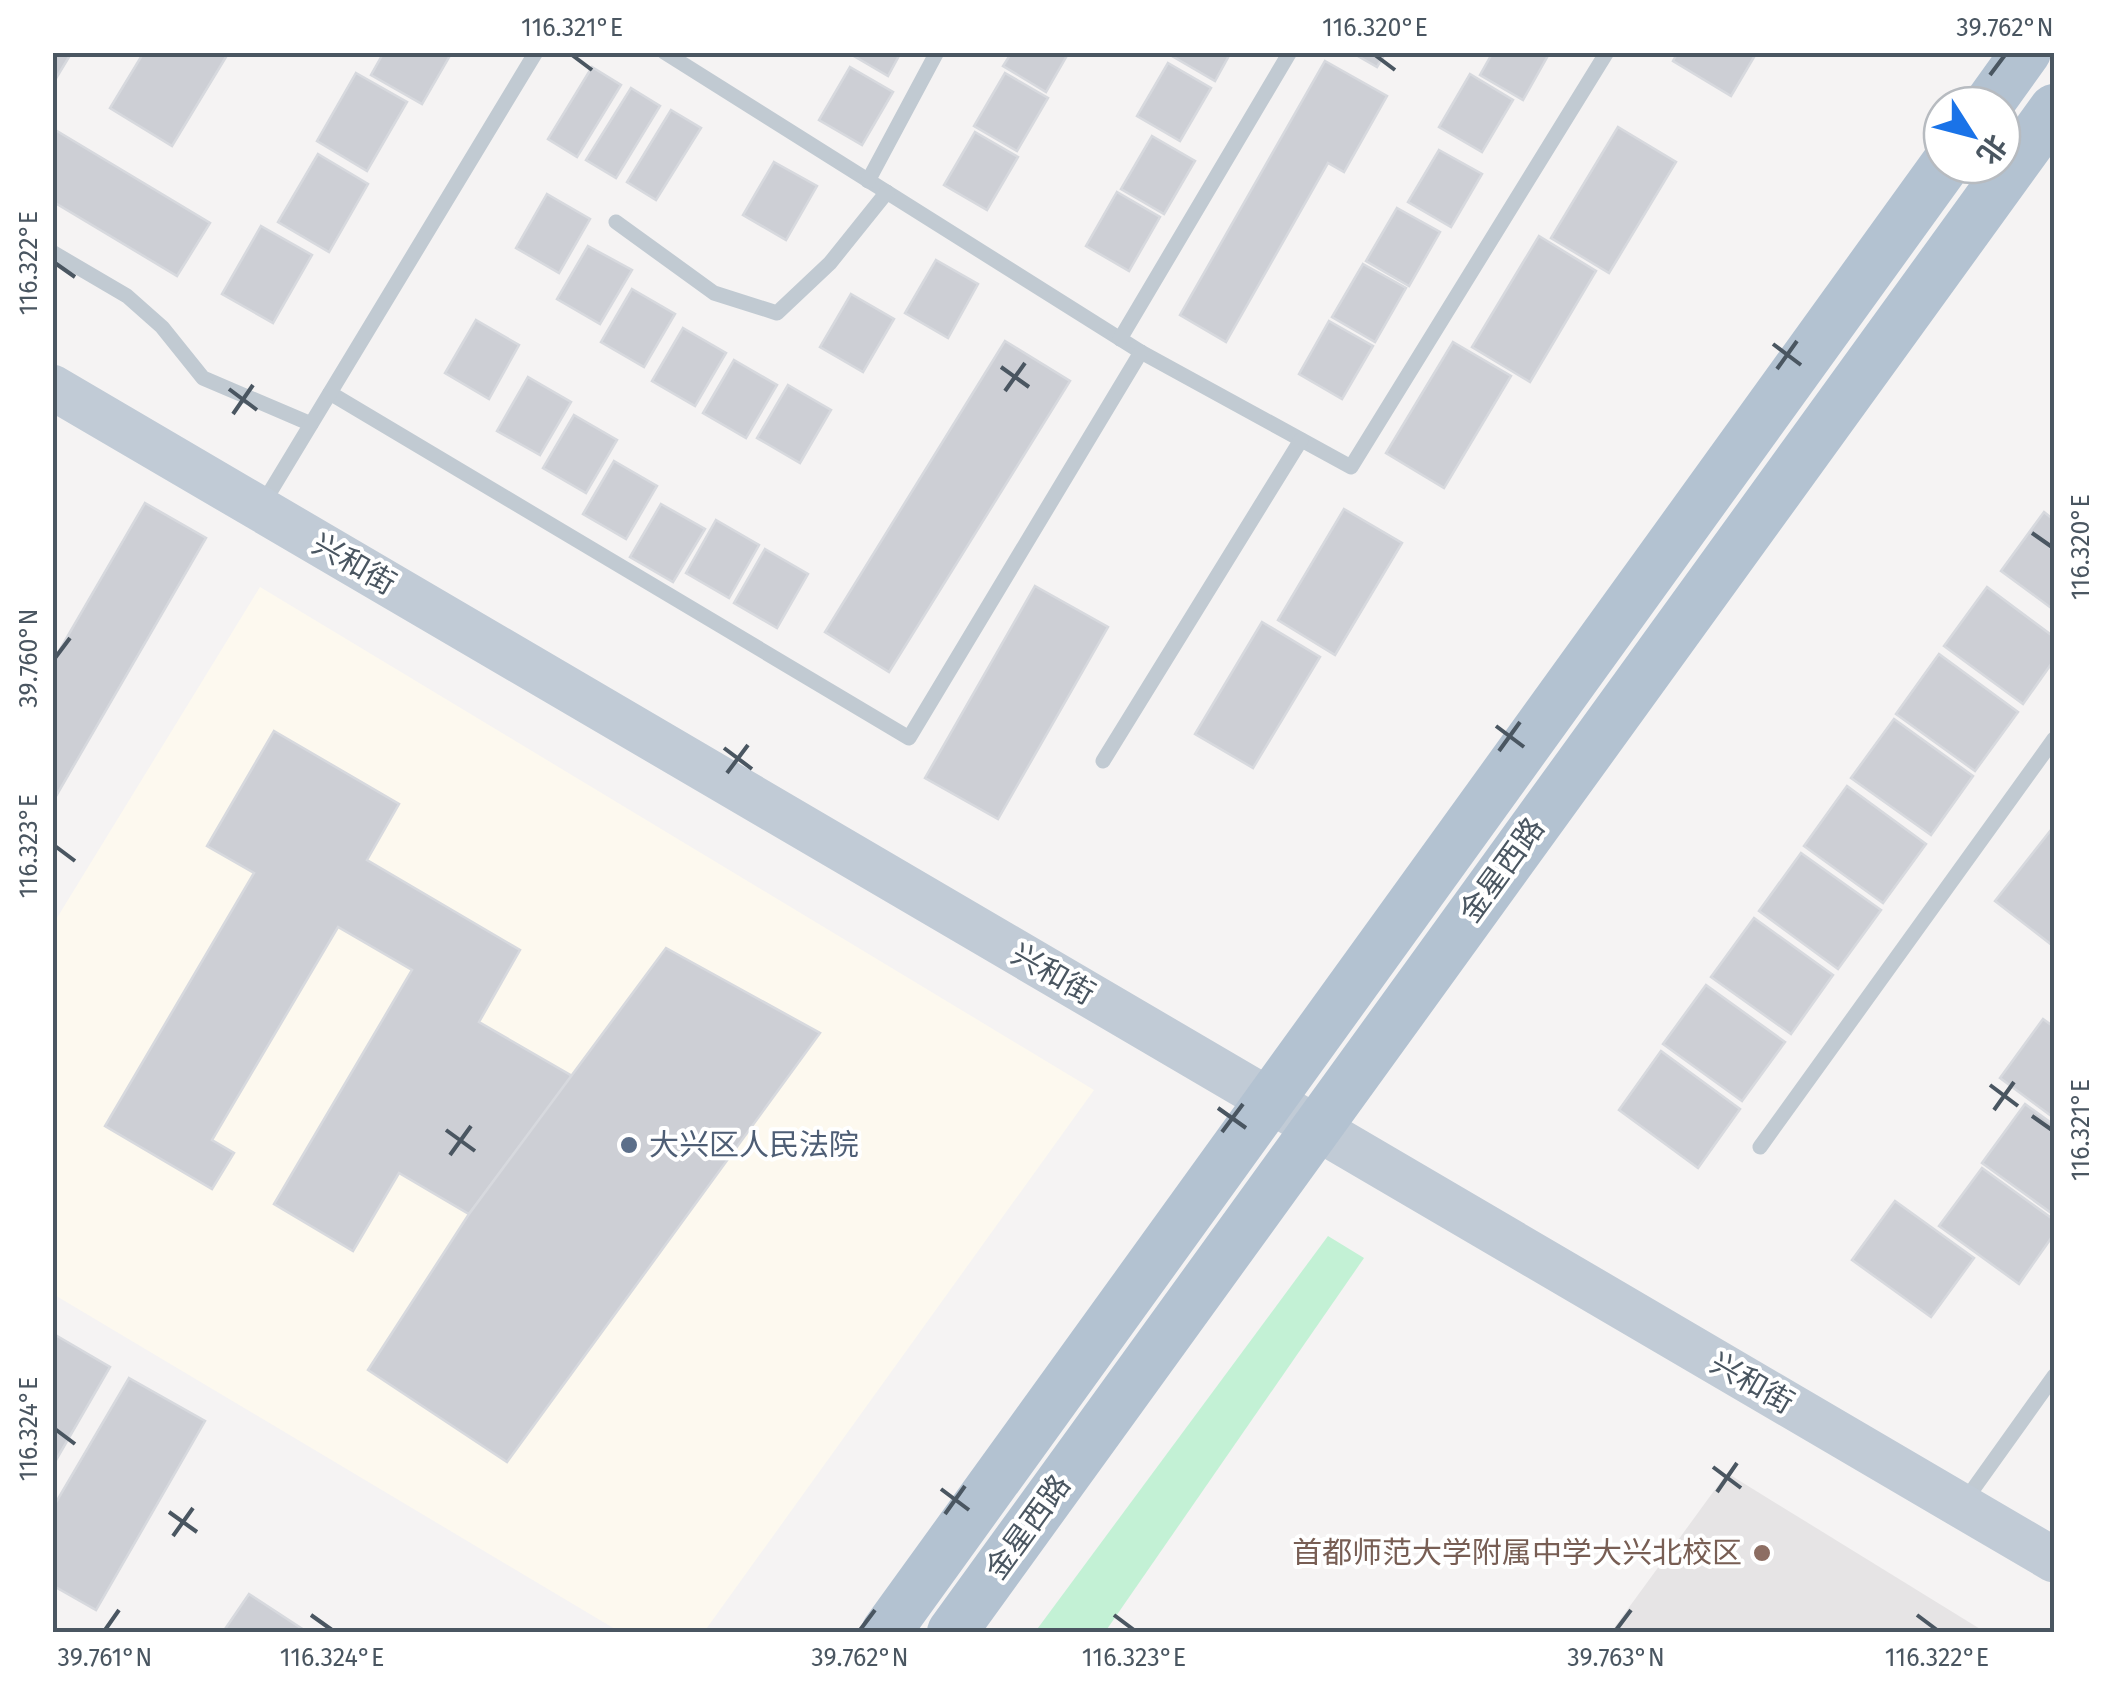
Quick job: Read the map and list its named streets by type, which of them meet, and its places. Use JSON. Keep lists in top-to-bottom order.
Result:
{
  "streets": {
    "main road": ["金星西路"],
    "street": ["兴和街"]
  },
  "crossings": [
    ["兴和街", "金星西路"]
  ],
  "places": ["大兴区人民法院", "首都师范大学附属中学大兴北校区"],
  "north": "bottom right",
  "coordinates": [
    "116.321°E",
    "116.320°E",
    "39.762°N",
    "116.322°E",
    "39.760°N",
    "116.323°E",
    "116.324°E",
    "39.761°N",
    "39.763°N"
  ]
}
